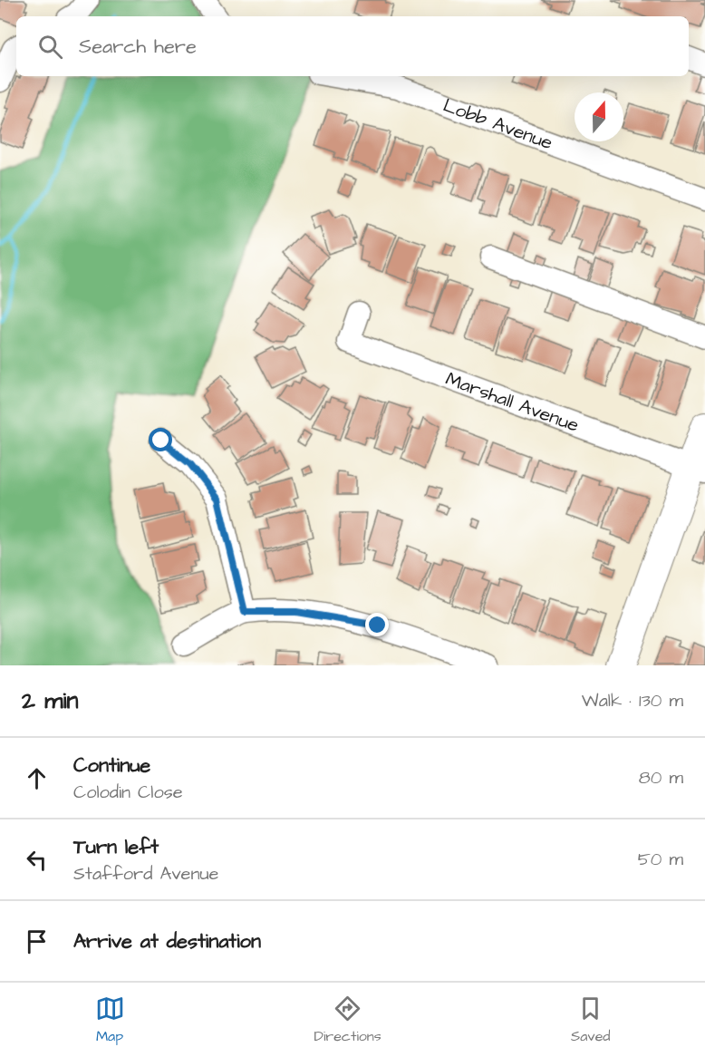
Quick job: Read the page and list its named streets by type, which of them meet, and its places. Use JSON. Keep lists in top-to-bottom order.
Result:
{
  "streets": {
    "street": ["Lobb Avenue", "Marshall Avenue"]
  },
  "north": "top",
  "page": {
    "search": "Search here",
    "heading": ["2 min", "Walk · 130 m"],
    "list": [
      ["Continue", "Colodin Close", "80 m"],
      ["Turn left", "Stafford Avenue", "50 m"],
      "Arrive at destination"
    ],
    "nav": ["Map", "Directions", "Saved"]
  }
}
